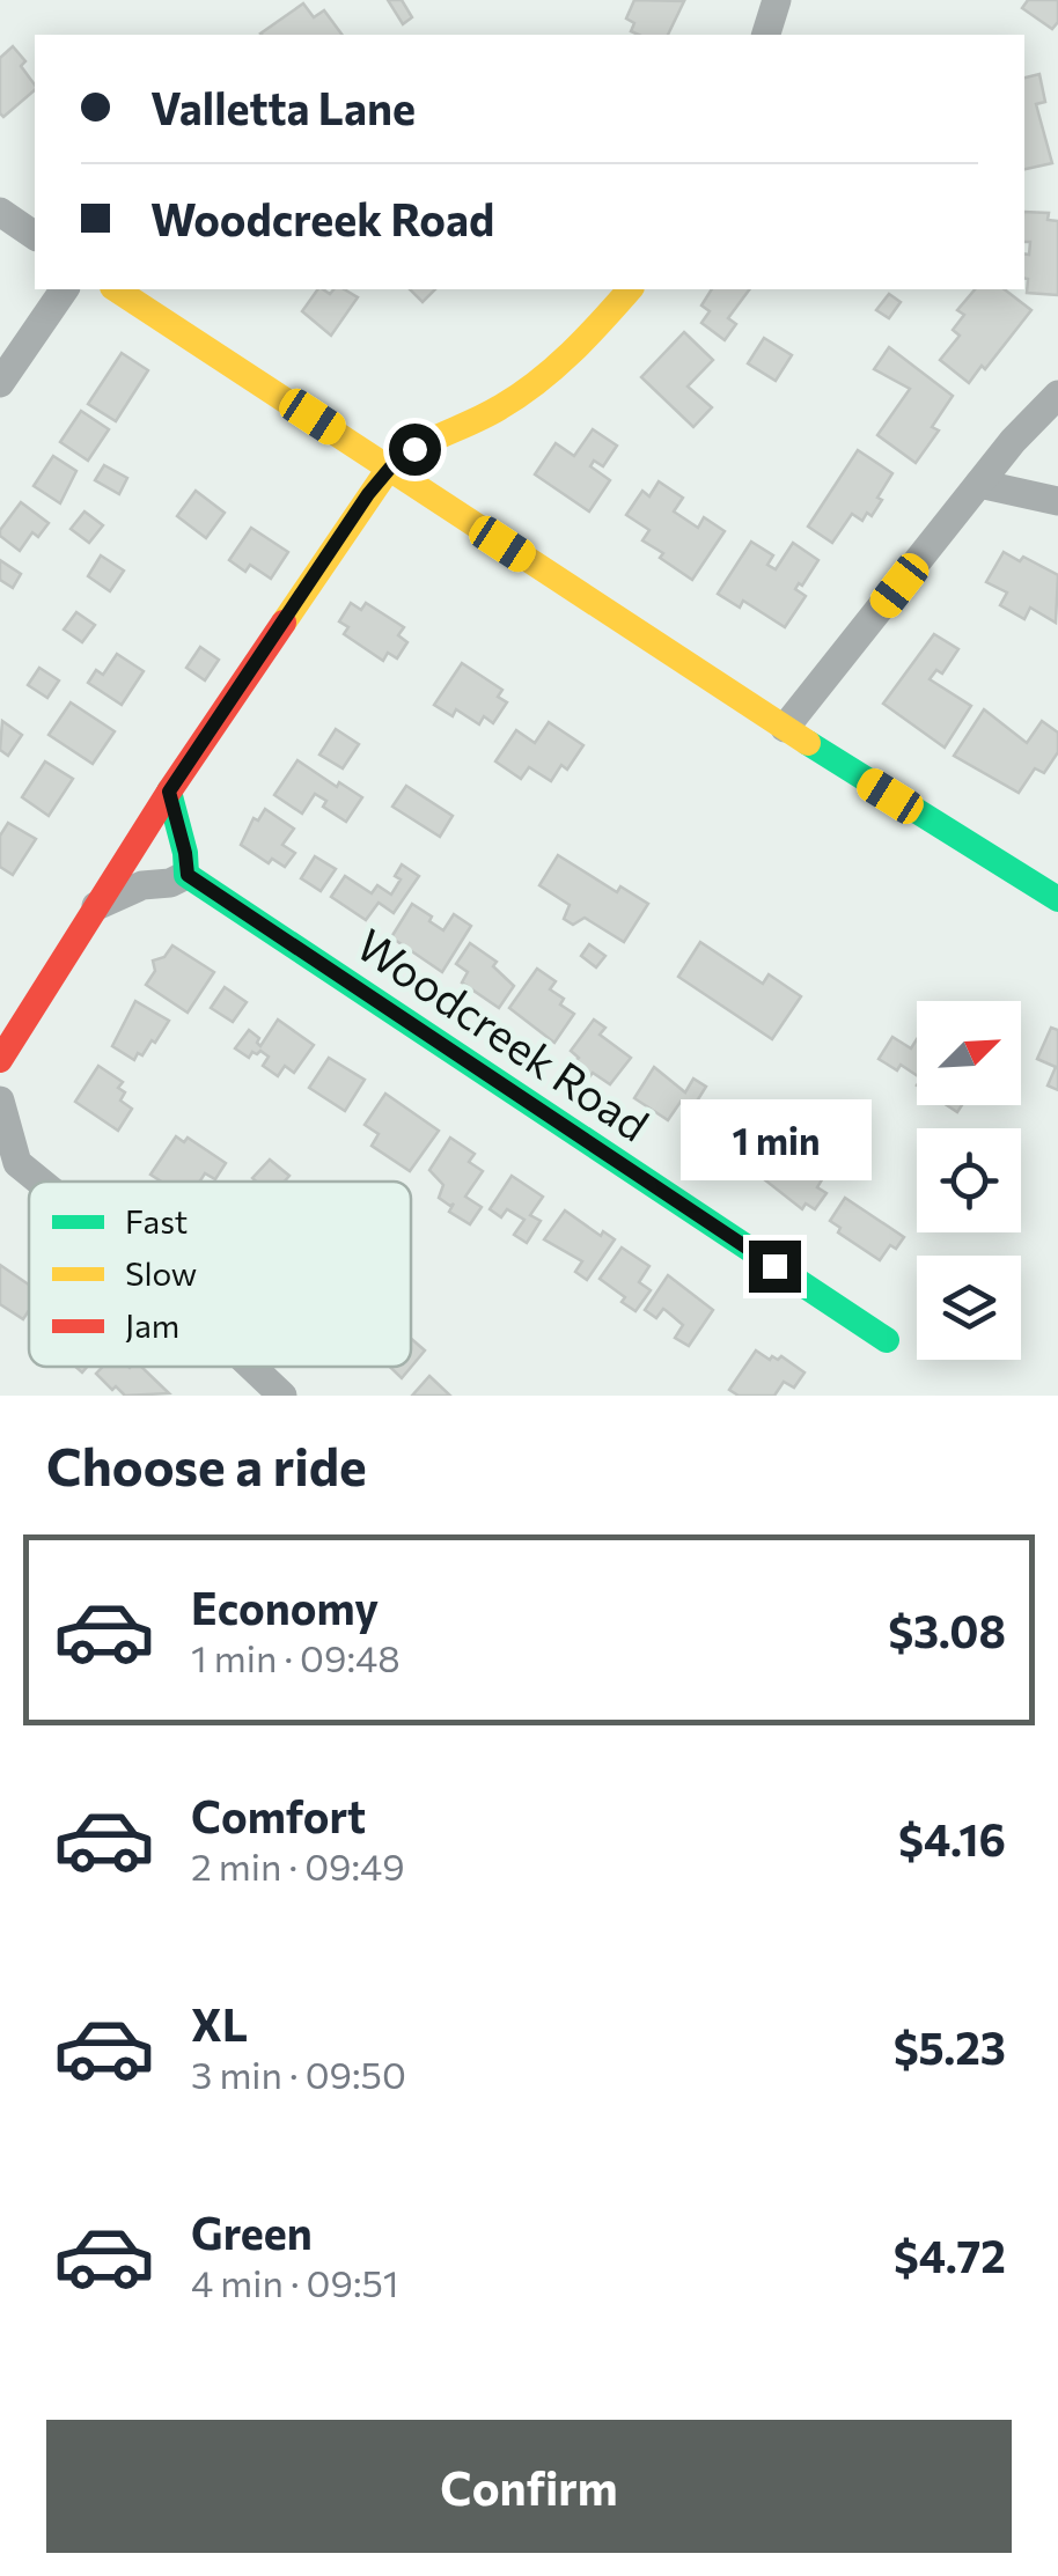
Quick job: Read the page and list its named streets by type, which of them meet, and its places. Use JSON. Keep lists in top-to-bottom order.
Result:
{
  "streets": {
    "street": ["Woodcreek Road"]
  },
  "legend": ["Fast", "Slow", "Jam"],
  "north": "top right",
  "page": {
    "banner": ["Valletta Lane", "Woodcreek Road"],
    "bubble": "1 min",
    "heading": "Choose a ride",
    "list": [
      {
        "name": "Economy",
        "note": "1 min · 09:48",
        "value": "$3.08"
      },
      {
        "name": "Comfort",
        "note": "2 min · 09:49",
        "value": "$4.16"
      },
      {
        "name": "XL",
        "note": "3 min · 09:50",
        "value": "$5.23"
      },
      {
        "name": "Green",
        "note": "4 min · 09:51",
        "value": "$4.72"
      }
    ],
    "buttons": "Confirm"
  }
}
